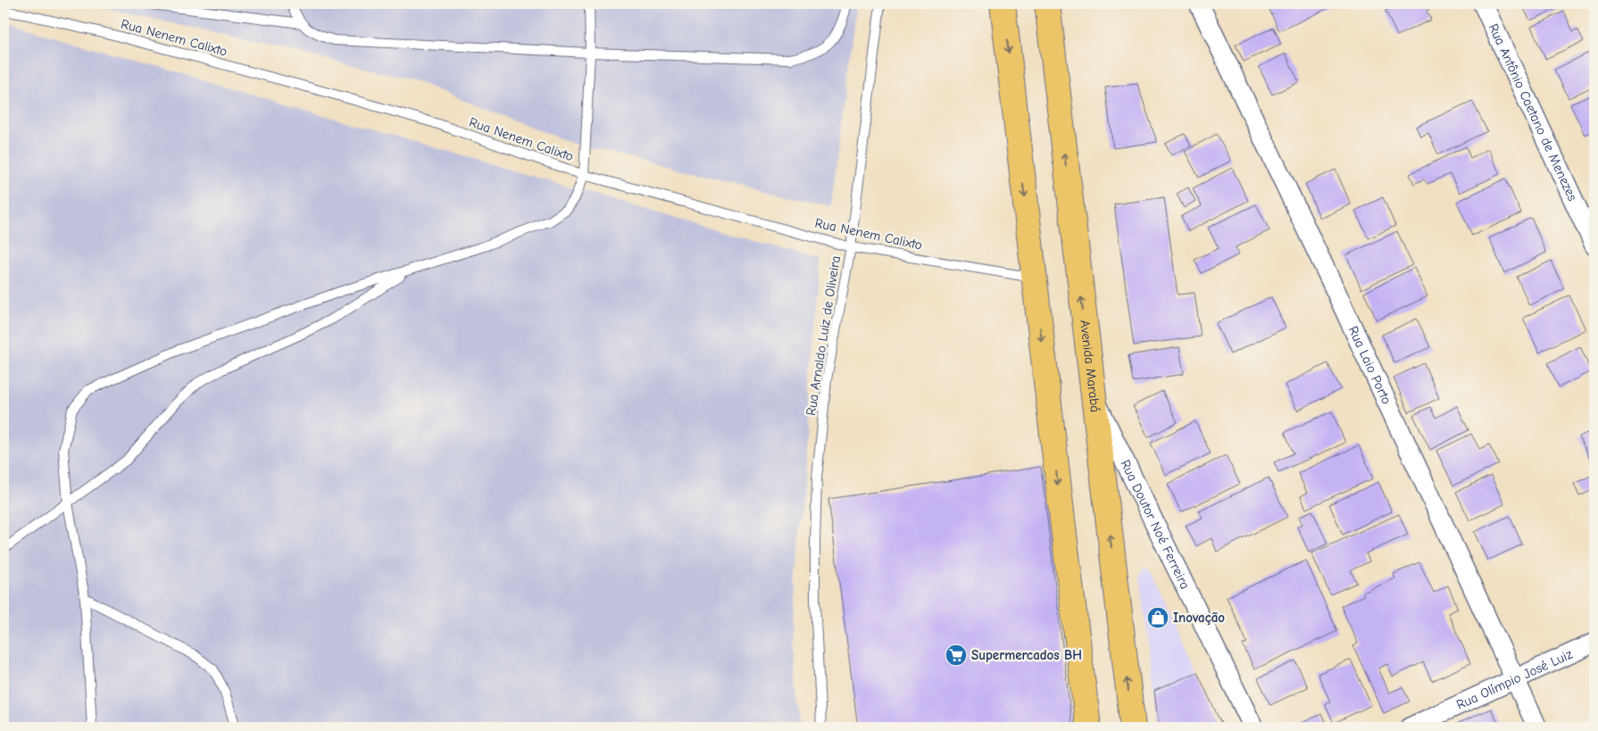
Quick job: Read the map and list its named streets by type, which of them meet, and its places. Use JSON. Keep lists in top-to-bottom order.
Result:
{
  "streets": {
    "main road": ["Avenida Marabá"],
    "street": [
      "Rua Antônio Caetano de Menezes",
      "Rua Laio Porto",
      "Rua Doutor Noé Ferreira",
      "Rua Olímpio José Luiz"
    ],
    "lane": ["Rua Nenem Calixto", "Rua Arnaldo Luiz de Oliveira"]
  },
  "crossings": [
    ["Rua Nenem Calixto", "Rua Arnaldo Luiz de Oliveira"],
    ["Rua Laio Porto", "Rua Olímpio José Luiz"],
    ["Avenida Marabá", "Rua Doutor Noé Ferreira"]
  ],
  "places": {
    "shop": ["Inovação"],
    "supermarket": ["Supermercados BH"]
  }
}
